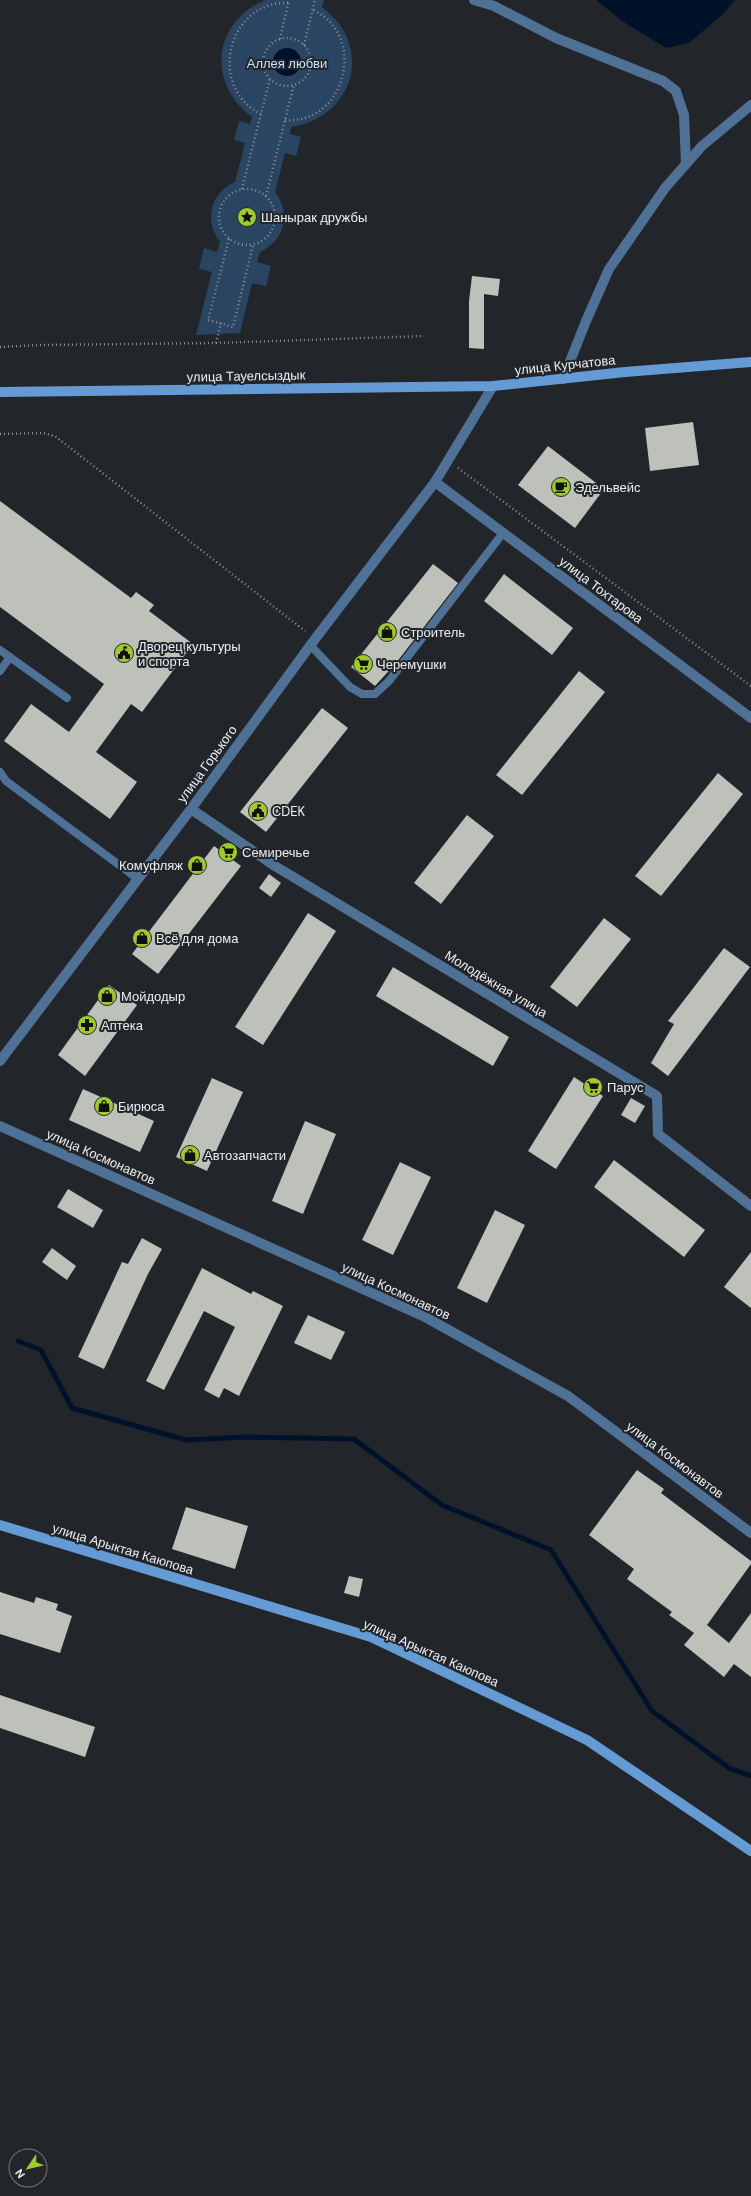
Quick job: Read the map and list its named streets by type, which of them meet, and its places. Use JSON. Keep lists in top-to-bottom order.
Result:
{
  "streets": {
    "street": [
      "улица Курчатова",
      "улица Тауелсыздык",
      "улица Тохтарова",
      "улица Горького",
      "Молодёжная улица",
      "улица Космонавтов",
      "улица Арыктая Каюпова"
    ]
  },
  "crossings": [
    ["улица Курчатова", "улица Тауелсыздык"],
    ["улица Тохтарова", "улица Горького"],
    ["улица Горького", "Молодёжная улица"]
  ],
  "parks": ["Аллея любви"],
  "places": {
    "place": ["Шанырак дружбы"],
    "cafe": ["Эдельвейс"],
    "shop": [
      "Строитель",
      "Комуфляж",
      "Всё для дома",
      "Мойдодыр",
      "Бирюса",
      "Автозапчасти"
    ],
    "public building": ["Дворец культуры и спорта", "CDEK"],
    "supermarket": ["Черемушки", "Семиречье", "Парус"],
    "pharmacy": ["Аптека"]
  },
  "north": "bottom left"
}
